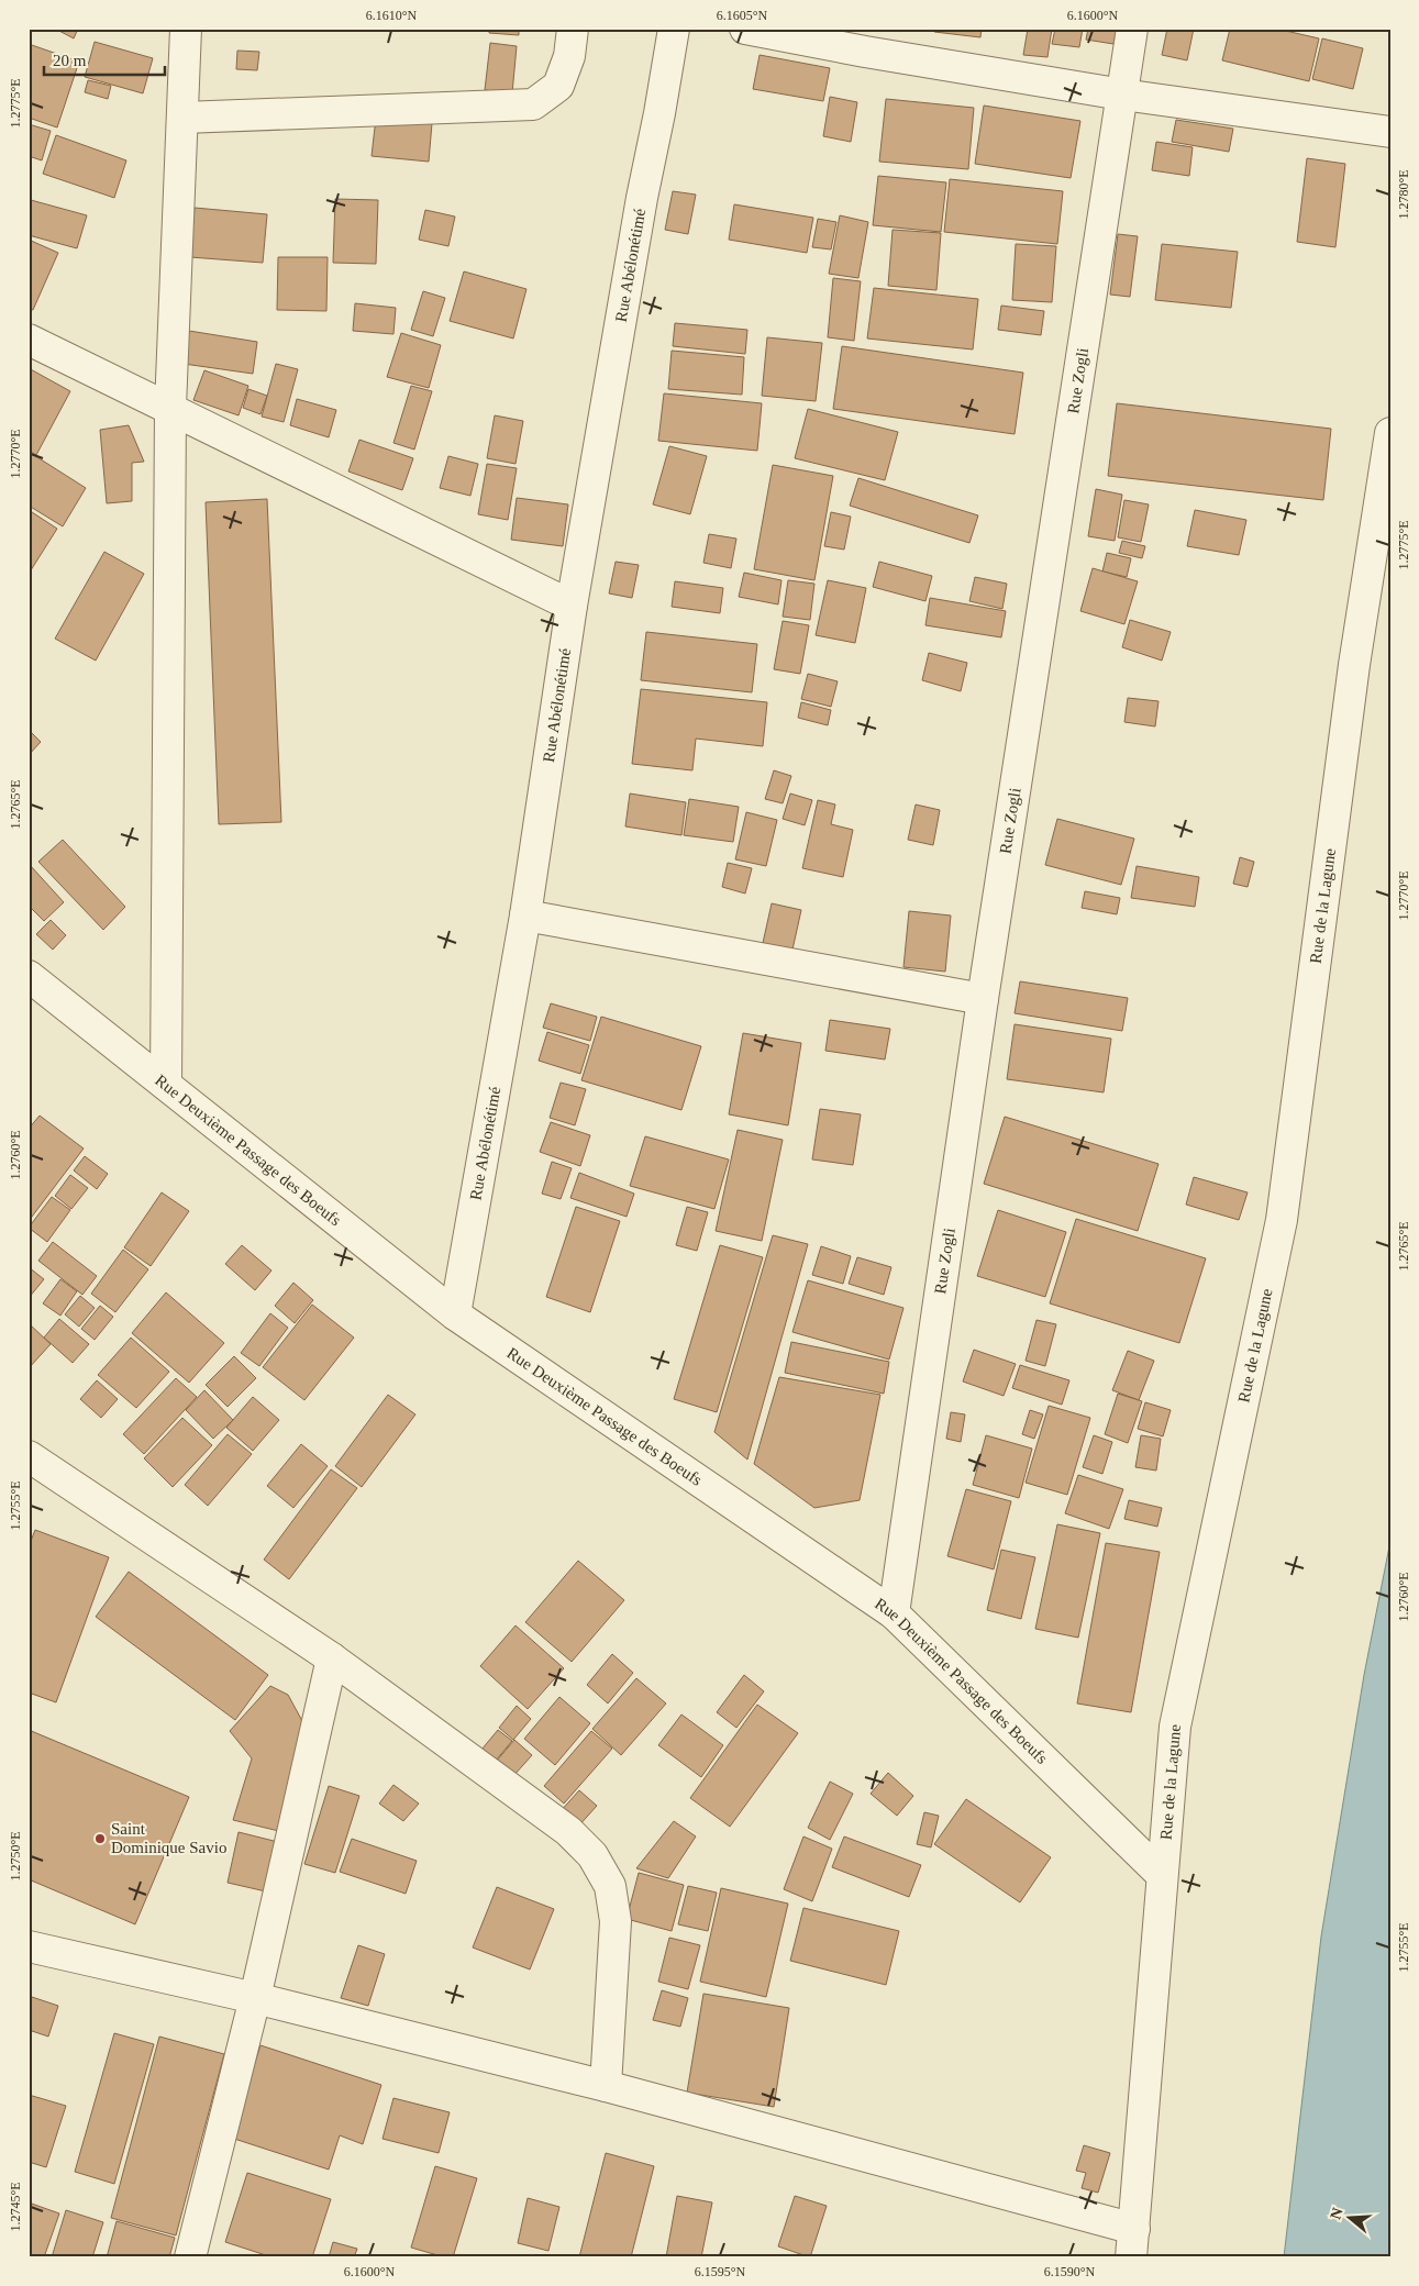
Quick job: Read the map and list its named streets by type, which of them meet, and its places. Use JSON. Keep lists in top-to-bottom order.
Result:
{
  "streets": {
    "street": [
      "Rue Abélonétimé",
      "Rue Zogli",
      "Rue de la Lagune",
      "Rue Deuxième Passage des Boeufs"
    ]
  },
  "crossings": [
    ["Rue Abélonétimé", "Rue Deuxième Passage des Boeufs"],
    ["Rue Zogli", "Rue Deuxième Passage des Boeufs"],
    ["Rue de la Lagune", "Rue Deuxième Passage des Boeufs"]
  ],
  "places": ["Saint Dominique Savio"],
  "scale_bar": "20 m",
  "north": "left",
  "coordinates": [
    "6.1610°N",
    "6.1605°N",
    "6.1600°N",
    "1.2775°E",
    "1.2780°E",
    "1.2770°E",
    "1.2765°E",
    "1.2760°E",
    "1.2755°E",
    "1.2750°E",
    "1.2745°E",
    "6.1595°N",
    "6.1590°N"
  ]
}
